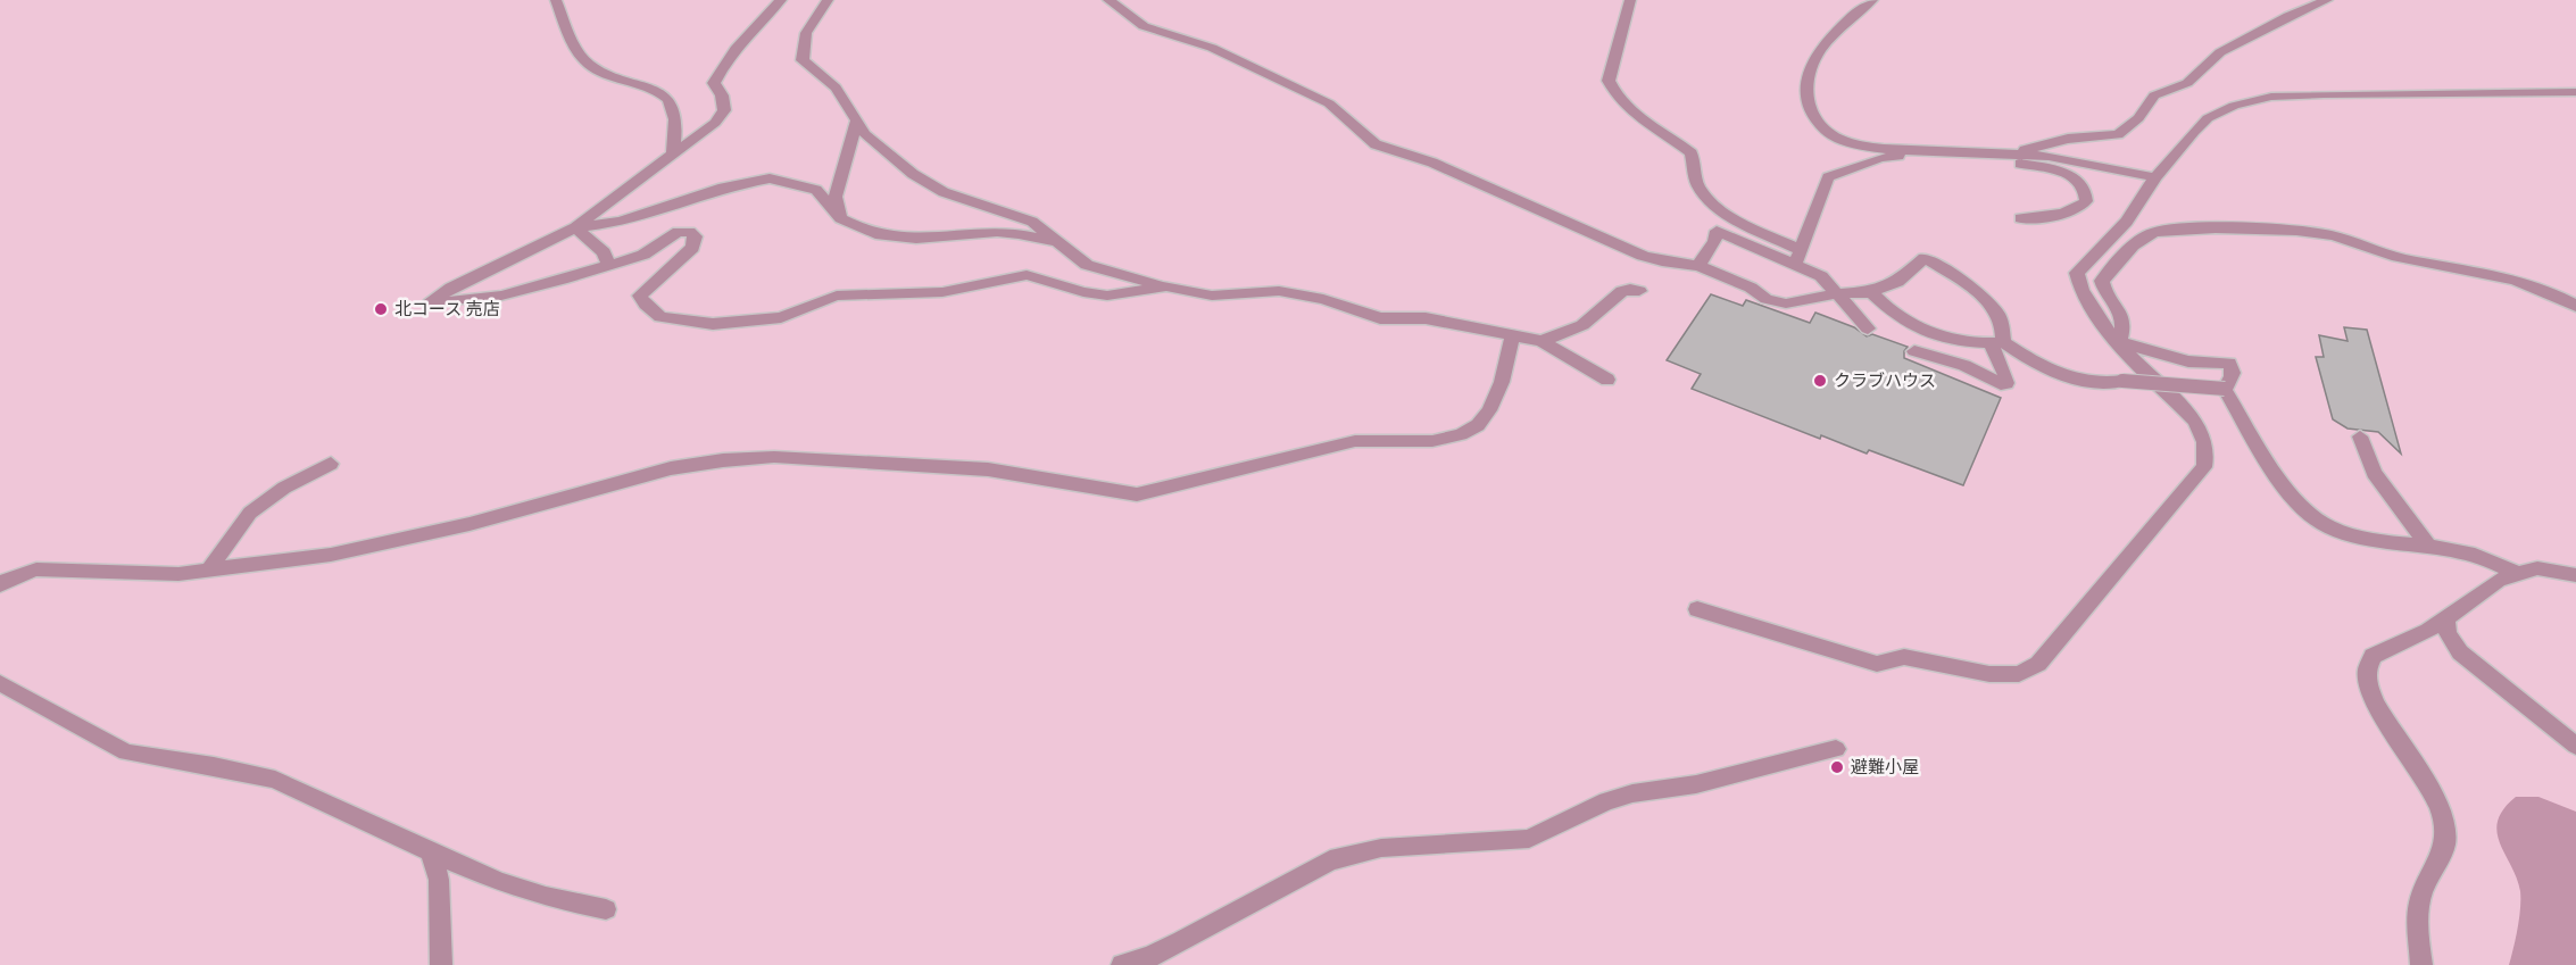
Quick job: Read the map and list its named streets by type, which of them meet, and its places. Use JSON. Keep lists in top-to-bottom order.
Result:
{
  "places": ["北コース 売店", "クラブハウス", "避難小屋"]
}
